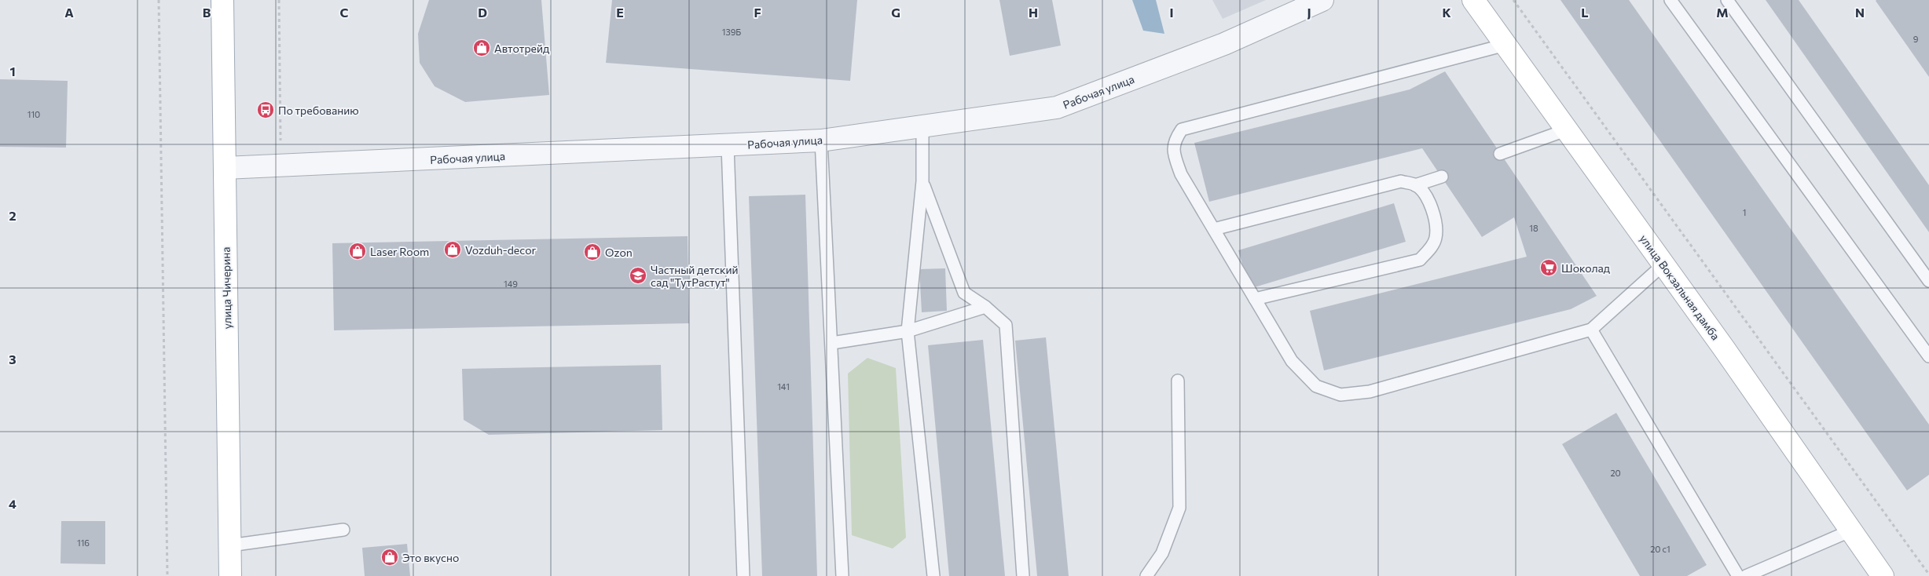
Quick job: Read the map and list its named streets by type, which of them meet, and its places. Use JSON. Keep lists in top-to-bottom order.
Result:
{
  "streets": {
    "street": ["Рабочая улица", "улица Вокзальная дамба", "улица Чичерина"]
  },
  "crossings": [
    ["Рабочая улица", "улица Чичерина"]
  ],
  "places": {
    "shop": [
      "Автотрейд",
      "Vozduh-decor",
      "Laser Room",
      "Ozon",
      "Это вкусно"
    ],
    "bus stop": ["По требованию"],
    "supermarket": ["Шоколад"],
    "school or university": ["Частный детский сад \"ТутРастут\""]
  },
  "house_numbers": [
    "139Б",
    "9",
    "110",
    "1",
    "18",
    "149",
    "141",
    "20",
    "116",
    "20 с1"
  ],
  "grid": {
    "columns": [
      "A",
      "B",
      "C",
      "D",
      "E",
      "F",
      "G",
      "H",
      "I",
      "J",
      "K",
      "L",
      "M",
      "N"
    ],
    "rows": [
      "1",
      "2",
      "3",
      "4"
    ]
  }
}
